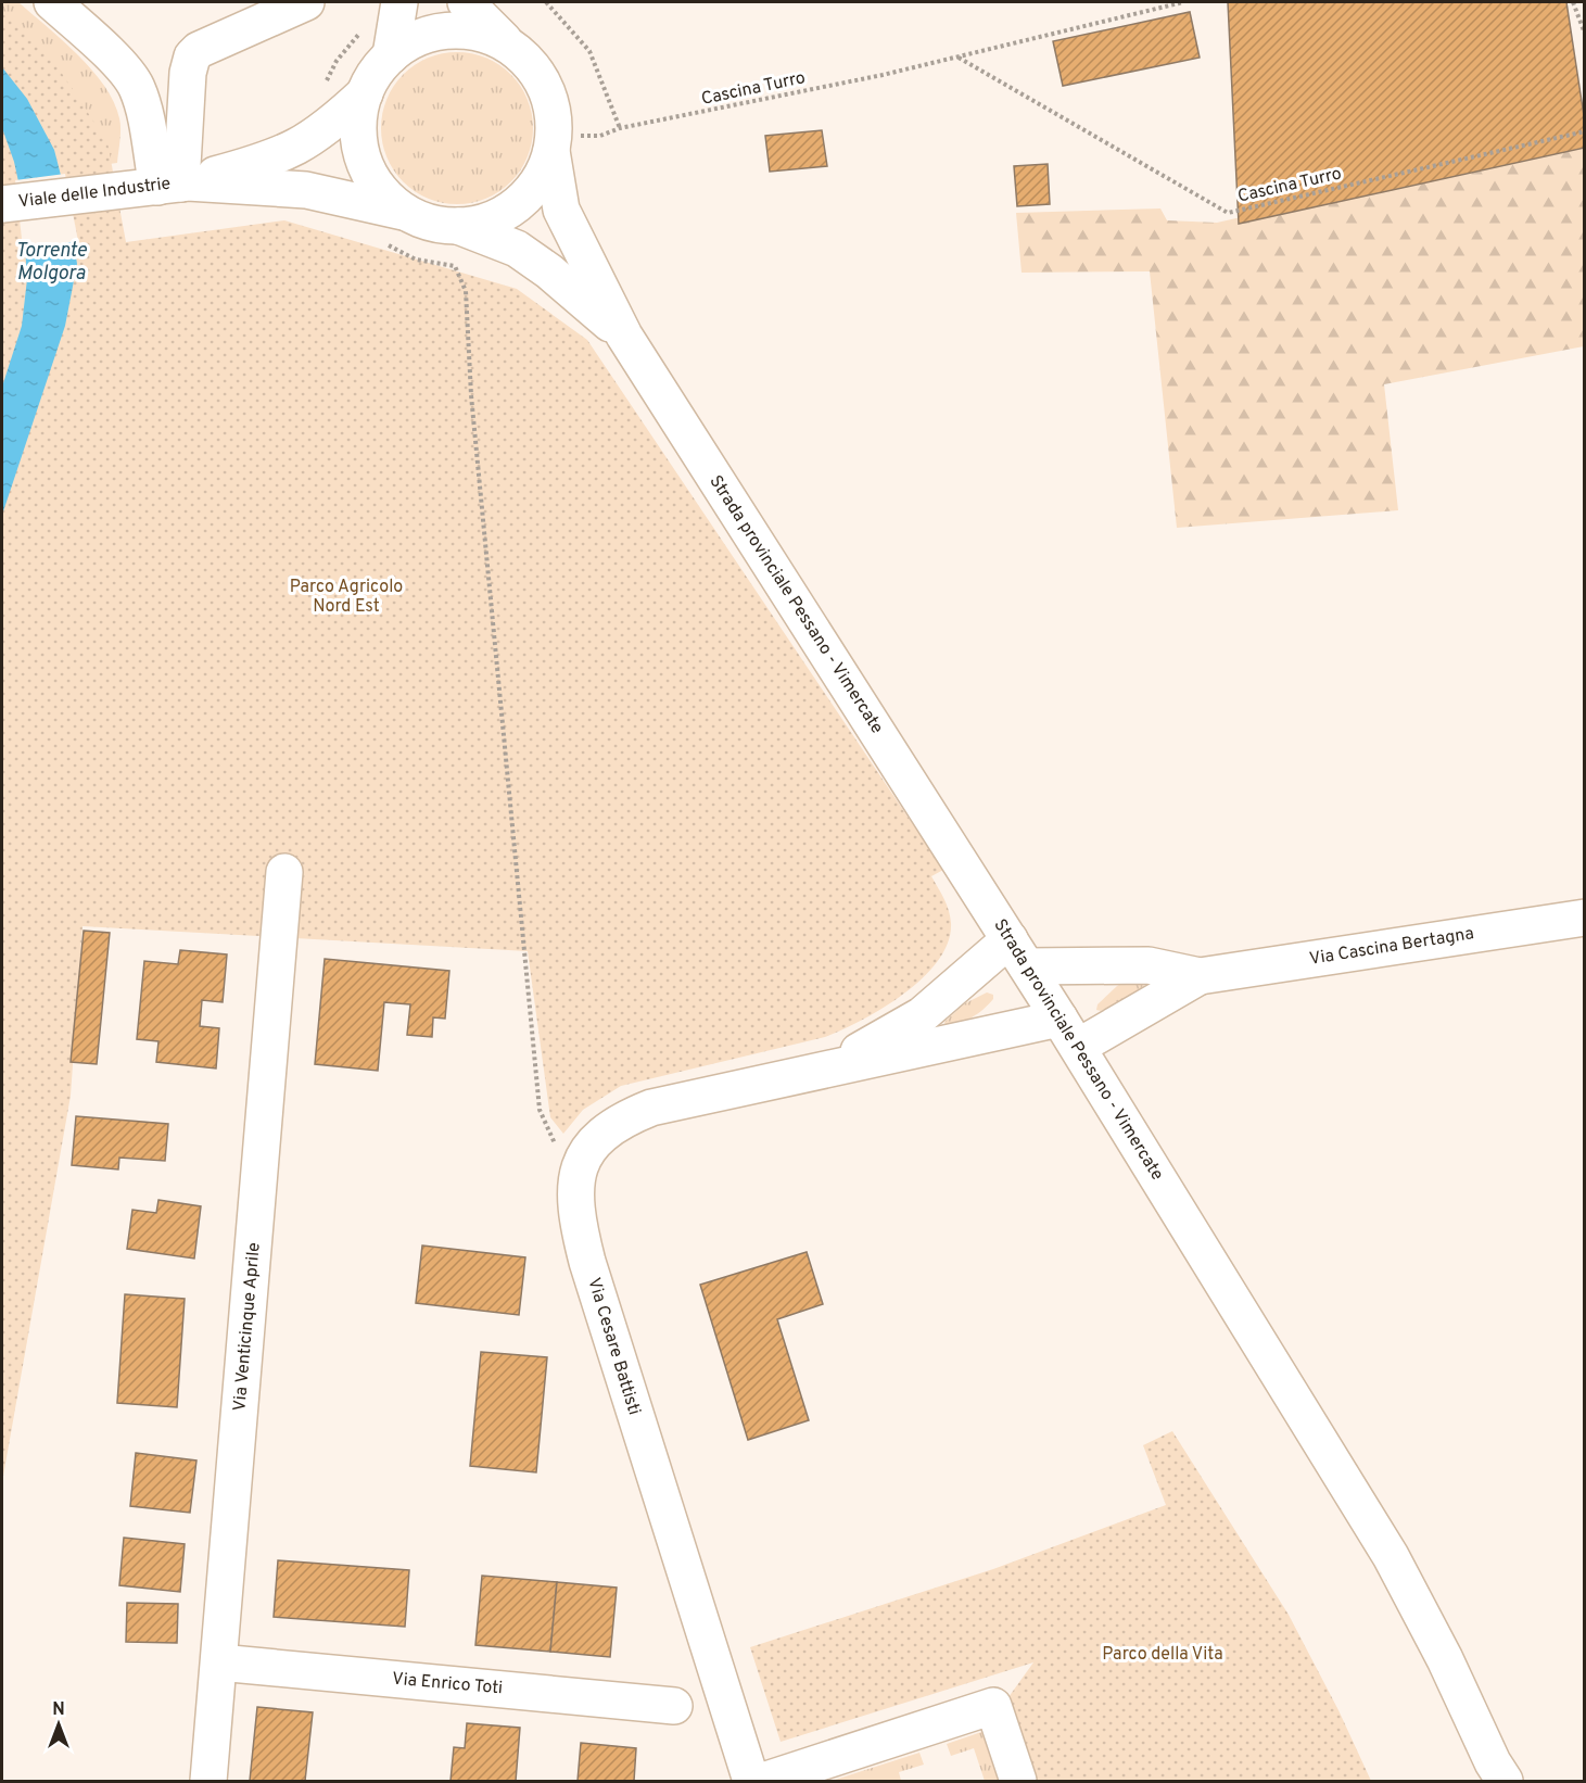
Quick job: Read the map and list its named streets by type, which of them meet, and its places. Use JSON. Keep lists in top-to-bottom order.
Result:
{
  "streets": {
    "street": [
      "Viale delle Industrie",
      "Strada provinciale Pessano - Vimercate",
      "Via Cascina Bertagna",
      "Via Venticinque Aprile",
      "Via Cesare Battisti",
      "Via Enrico Toti"
    ],
    "path": ["Cascina Turro"]
  },
  "crossings": [
    ["Cascina Turro", "Viale delle Industrie"],
    ["Cascina Turro", "Strada provinciale Pessano - Vimercate"],
    ["Viale delle Industrie", "Strada provinciale Pessano - Vimercate"],
    ["Strada provinciale Pessano - Vimercate", "Via Cascina Bertagna"],
    ["Strada provinciale Pessano - Vimercate", "Via Cesare Battisti"],
    ["Via Cascina Bertagna", "Via Cesare Battisti"],
    ["Via Venticinque Aprile", "Via Enrico Toti"]
  ],
  "water": ["Torrente Molgora"],
  "parks": ["Parco Agricolo Nord Est", "Parco della Vita"],
  "north": "top"
}
